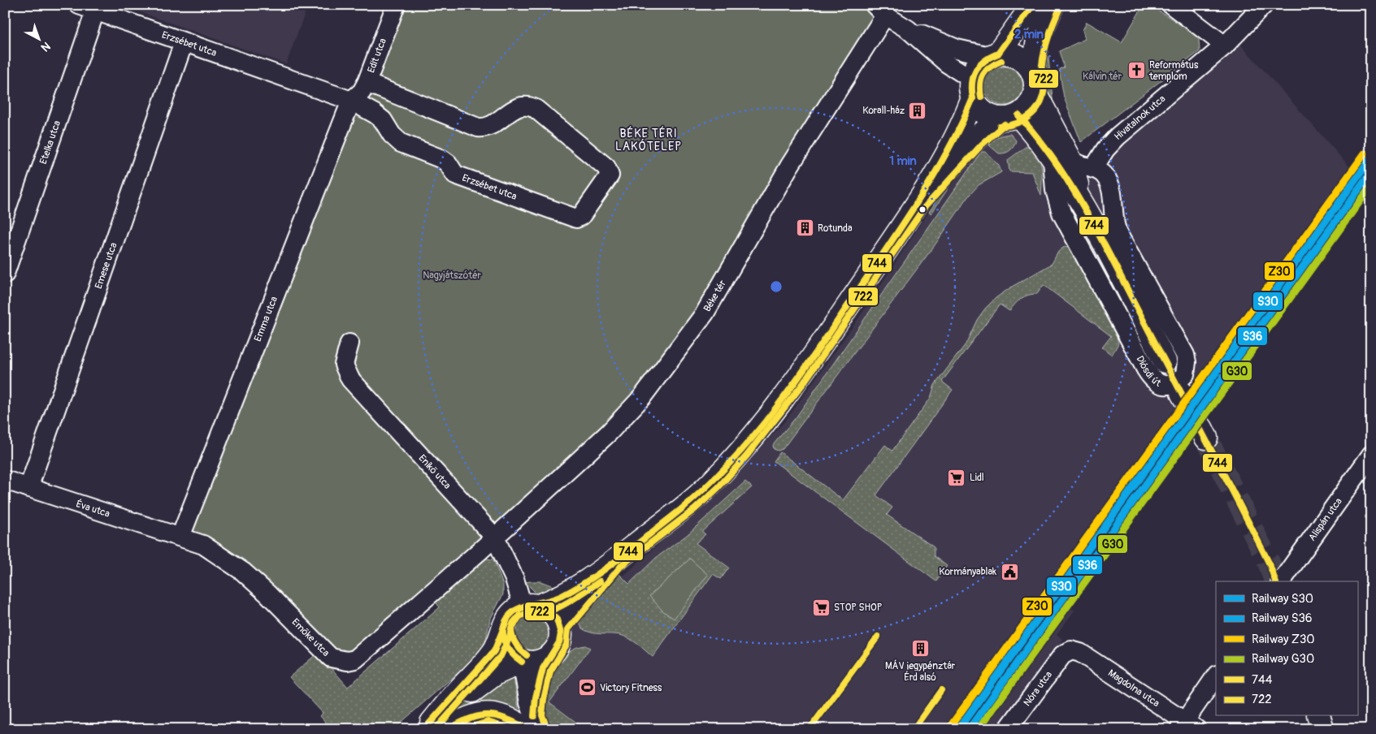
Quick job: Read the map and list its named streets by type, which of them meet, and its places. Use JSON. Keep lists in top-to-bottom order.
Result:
{
  "streets": {
    "main road": ["Diósdi út"],
    "street": [
      "Erzsébet utca",
      "Edit utca",
      "Hivatalnok utca",
      "Etelka utca",
      "Emese utca",
      "Béke tér",
      "Emma utca",
      "Enikő utca",
      "Éva utca",
      "Alispán utca",
      "Emőke utca",
      "Magdolna utca",
      "Nóra utca"
    ]
  },
  "crossings": [
    ["Erzsébet utca", "Edit utca"],
    ["Erzsébet utca", "Etelka utca"],
    ["Erzsébet utca", "Emese utca"],
    ["Erzsébet utca", "Emma utca"],
    ["Edit utca", "Emma utca"],
    ["Hivatalnok utca", "Diósdi út"],
    ["Emese utca", "Éva utca"],
    ["Béke tér", "Enikő utca"],
    ["Béke tér", "Emőke utca"],
    ["Emma utca", "Éva utca"],
    ["Emma utca", "Emőke utca"],
    ["Enikő utca", "Emőke utca"],
    ["Éva utca", "Emőke utca"],
    ["Magdolna utca", "Nóra utca"]
  ],
  "districts": ["BÉKE TÉRI LAKÓTELEP"],
  "parks": ["Kálvin tér", "Nagyjátszótér"],
  "places": {
    "church": ["Református templom"],
    "building": ["Korall-ház", "Rotunda", "MÁV jegypénztár Érd alsó"],
    "supermarket": ["Lidl", "STOP SHOP"],
    "public building": ["Kormányablak"],
    "sports": ["Victory Fitness"]
  },
  "lines": [
    "transit line 744",
    "transit line 722",
    "rail line Z30",
    "rail line S30",
    "rail line S36",
    "rail line G30"
  ],
  "legend": [
    "Railway S30",
    "Railway S36",
    "Railway Z30",
    "Railway G30",
    "744",
    "722"
  ],
  "north": "bottom right",
  "rings": ["2 min", "1 min"]
}
